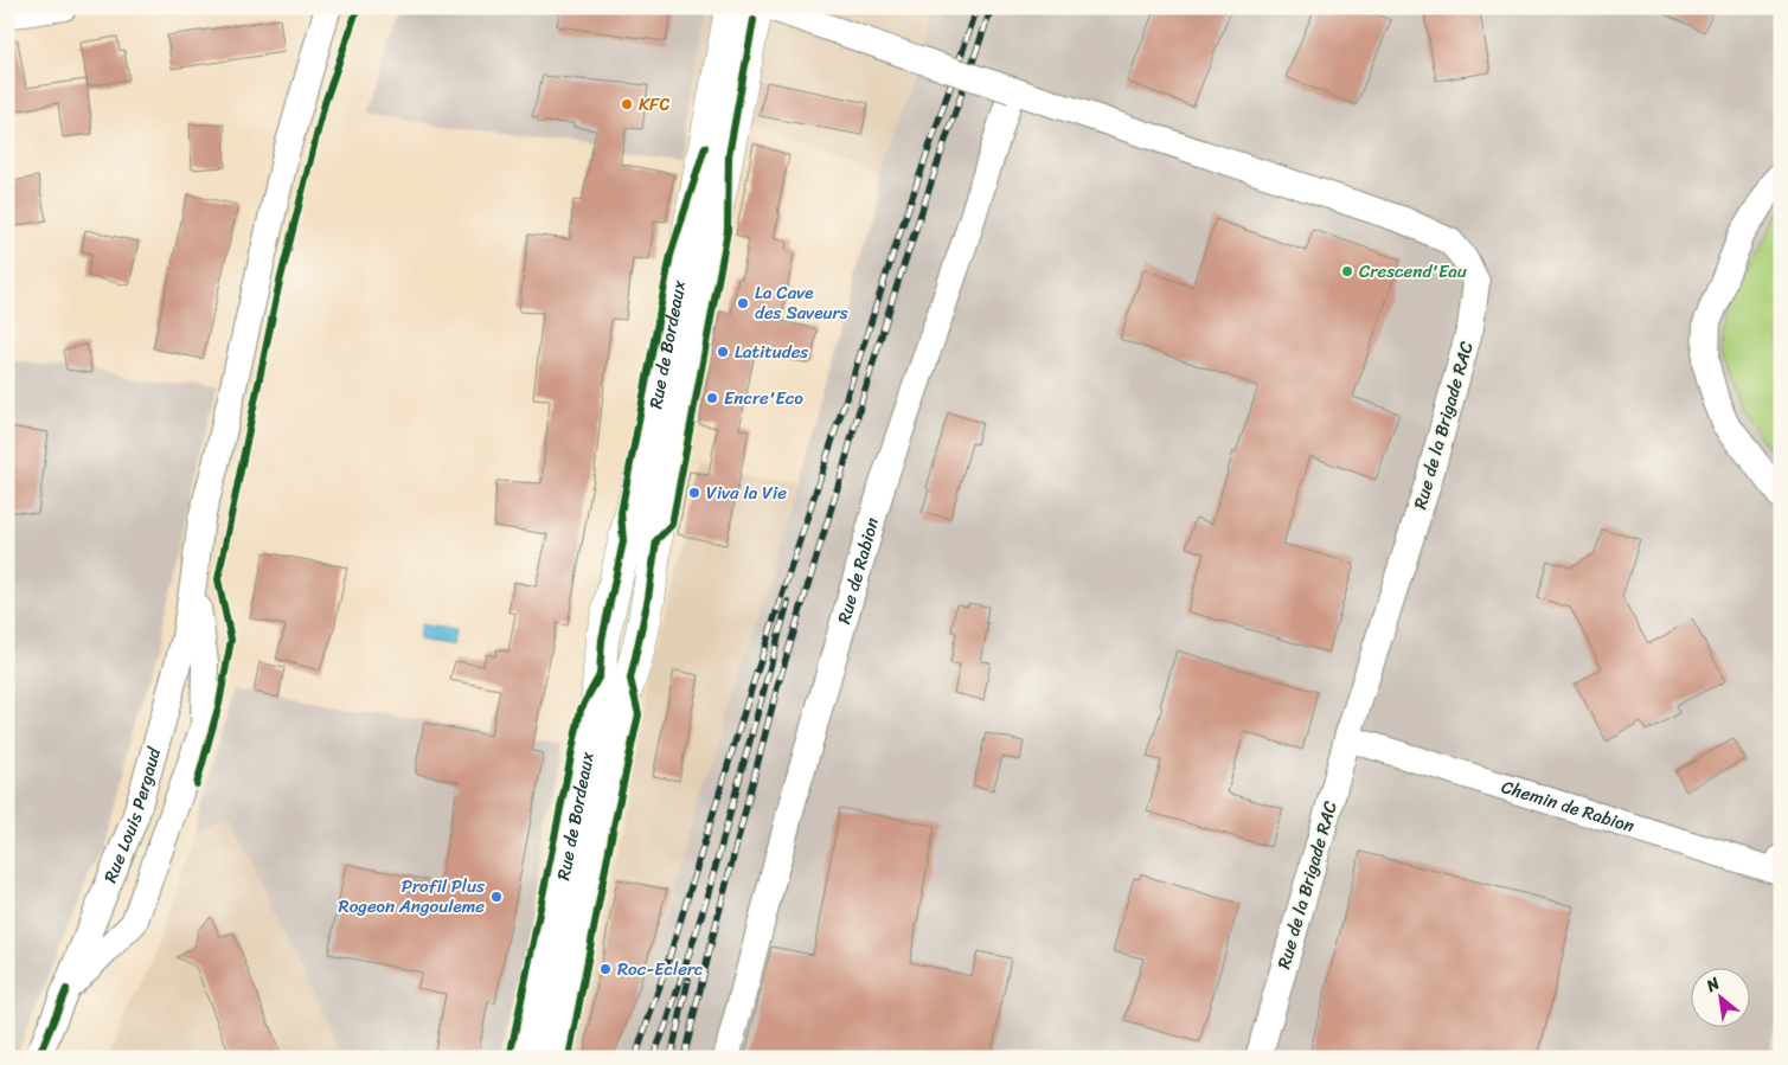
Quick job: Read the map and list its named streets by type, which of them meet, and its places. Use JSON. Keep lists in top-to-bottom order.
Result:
{
  "streets": {
    "main road": ["Rue de Bordeaux"],
    "street": [
      "Rue de la Brigade RAC",
      "Rue de Rabion",
      "Chemin de Rabion",
      "Rue Louis Pergaud"
    ]
  },
  "crossings": [
    ["Rue de Bordeaux", "Rue de la Brigade RAC"],
    ["Rue de la Brigade RAC", "Rue de Rabion"],
    ["Rue de la Brigade RAC", "Chemin de Rabion"]
  ],
  "places": [
    "KFC",
    "Crescend'Eau",
    "La Cave des Saveurs",
    "Latitudes",
    "Encre'Eco",
    "Viva la Vie",
    "Profil Plus Rogeon Angouleme",
    "Roc-Eclerc"
  ],
  "north": "top left"
}
